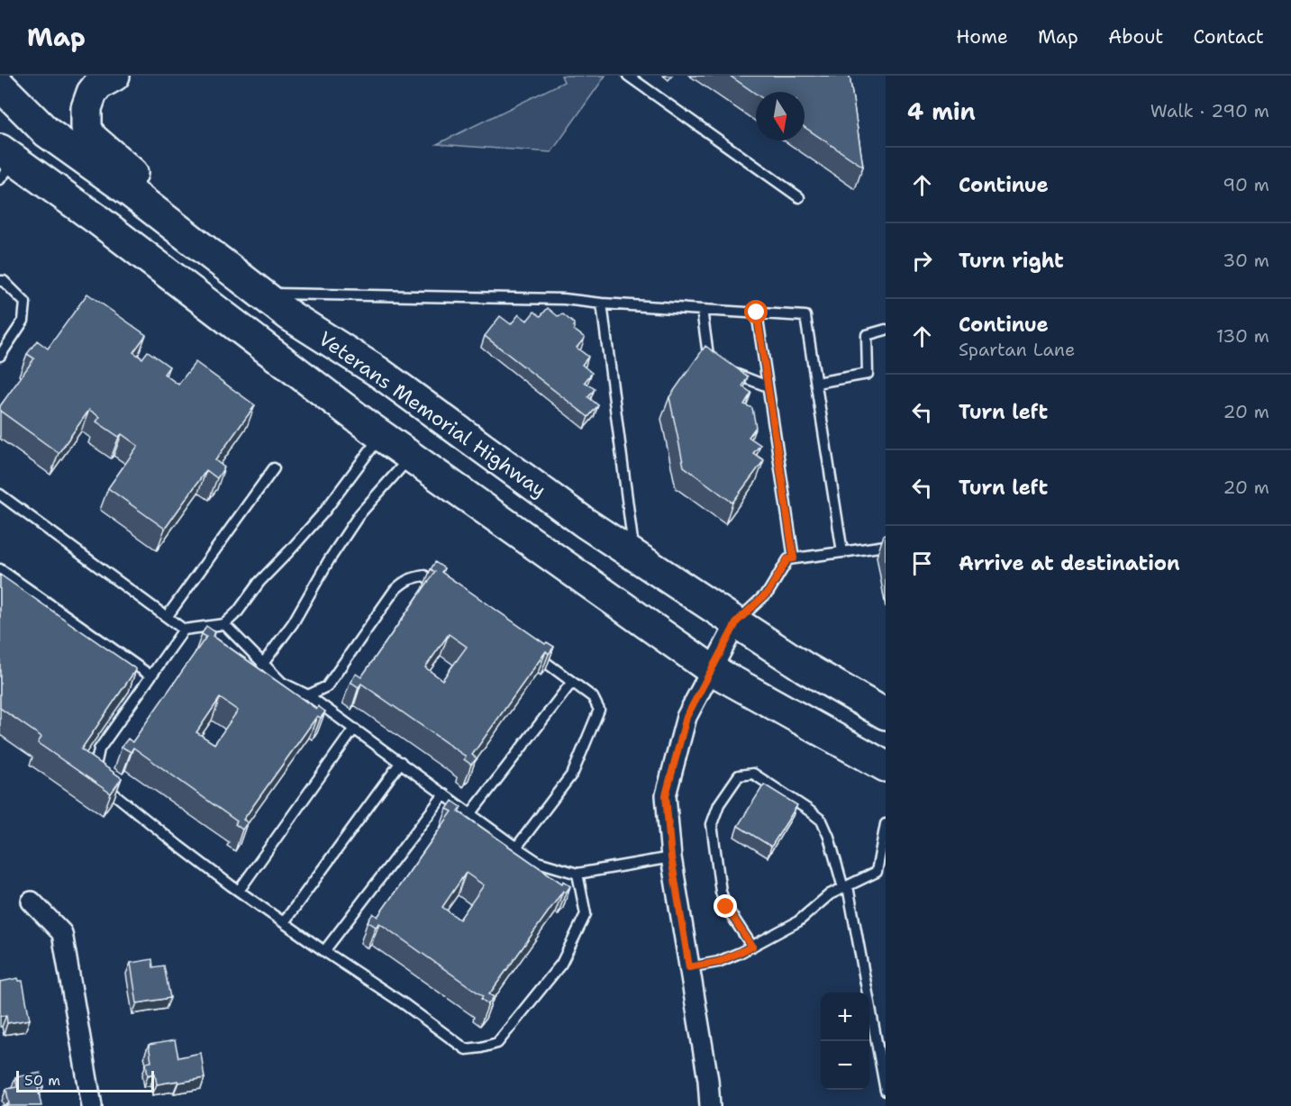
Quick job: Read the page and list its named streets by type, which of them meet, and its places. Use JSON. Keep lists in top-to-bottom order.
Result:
{
  "streets": {
    "highway": ["Veterans Memorial Highway"]
  },
  "scale_bar": "50 m",
  "north": "bottom",
  "page": {
    "header": "Map",
    "nav": [
      "Home",
      "Map",
      "About",
      "Contact"
    ],
    "heading": ["4 min", "Walk · 290 m"],
    "list": [
      ["Continue", "90 m"],
      ["Turn right", "30 m"],
      ["Continue", "Spartan Lane", "130 m"],
      ["Turn left", "20 m"],
      ["Turn left", "20 m"],
      "Arrive at destination"
    ],
    "map_buttons": ["+", "−"],
    "scale": "50 m"
  }
}
